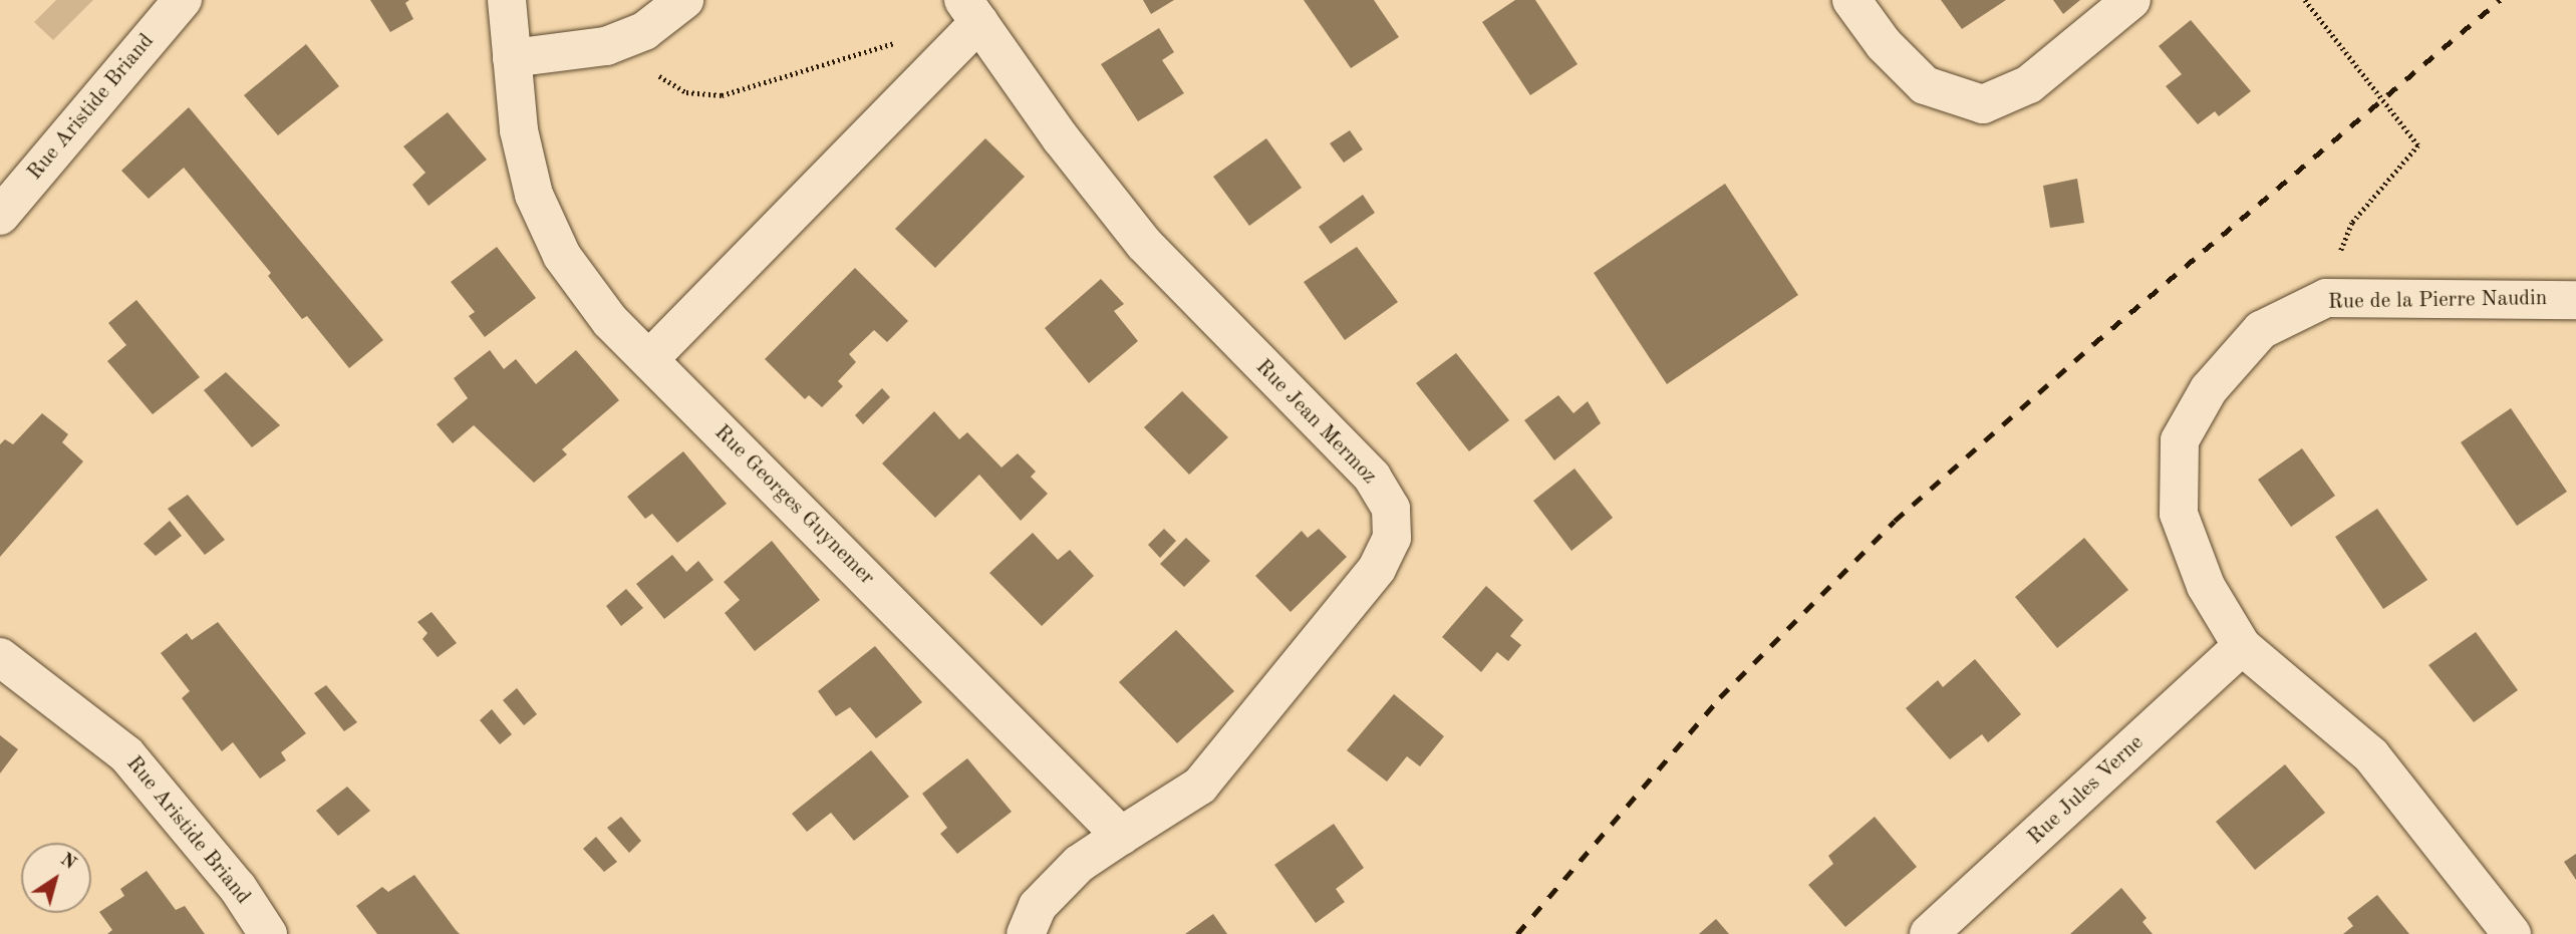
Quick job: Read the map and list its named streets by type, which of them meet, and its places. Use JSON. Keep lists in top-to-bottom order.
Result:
{
  "streets": {
    "street": [
      "Rue Aristide Briand",
      "Rue de la Pierre Naudin",
      "Rue Jean Mermoz",
      "Rue Georges Guynemer",
      "Rue Jules Verne"
    ]
  },
  "crossings": [
    ["Rue de la Pierre Naudin", "Rue Jules Verne"],
    ["Rue Jean Mermoz", "Rue Georges Guynemer"]
  ],
  "north": "top right"
}
